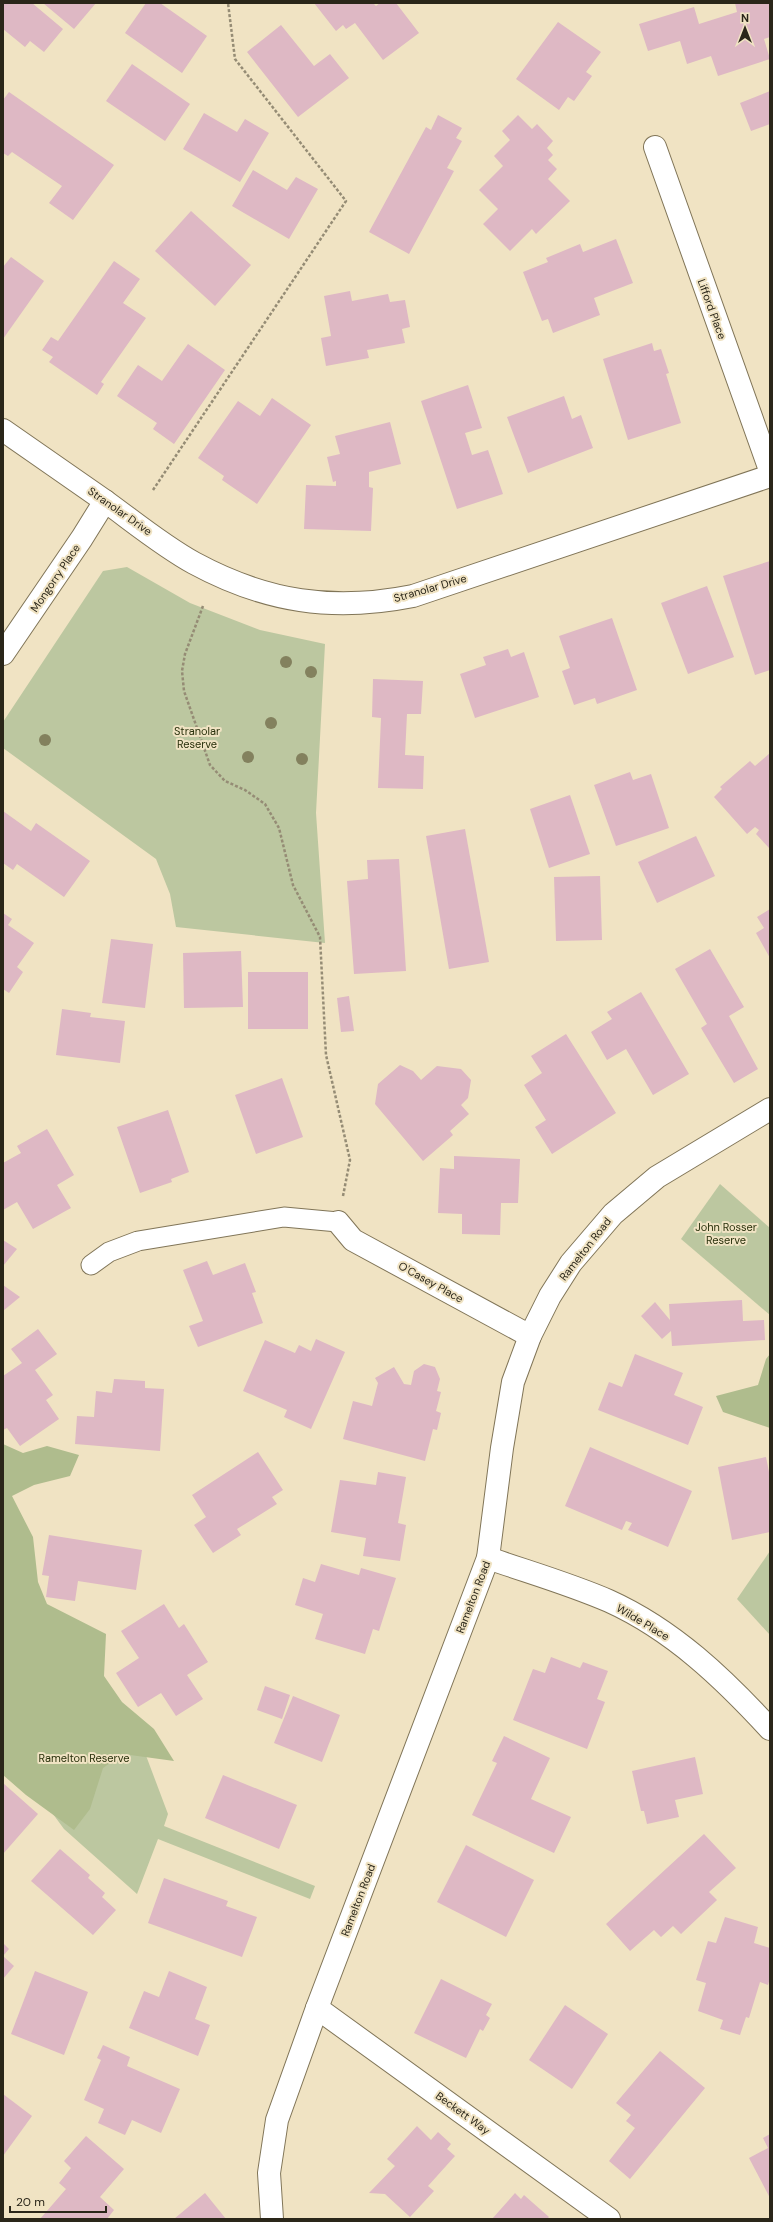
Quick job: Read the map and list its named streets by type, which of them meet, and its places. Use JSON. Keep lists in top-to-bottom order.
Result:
{
  "streets": {
    "street": [
      "Lifford Place",
      "Stranolar Drive",
      "Mongorry Place",
      "Ramelton Road",
      "O'Casey Place",
      "Wilde Place",
      "Beckett Way"
    ]
  },
  "crossings": [
    ["Stranolar Drive", "Mongorry Place"],
    ["Ramelton Road", "O'Casey Place"],
    ["Ramelton Road", "Wilde Place"],
    ["Ramelton Road", "Beckett Way"]
  ],
  "parks": ["Stranolar Reserve", "John Rosser Reserve", "Ramelton Reserve"],
  "scale_bar": "20 m",
  "north": "top"
}
